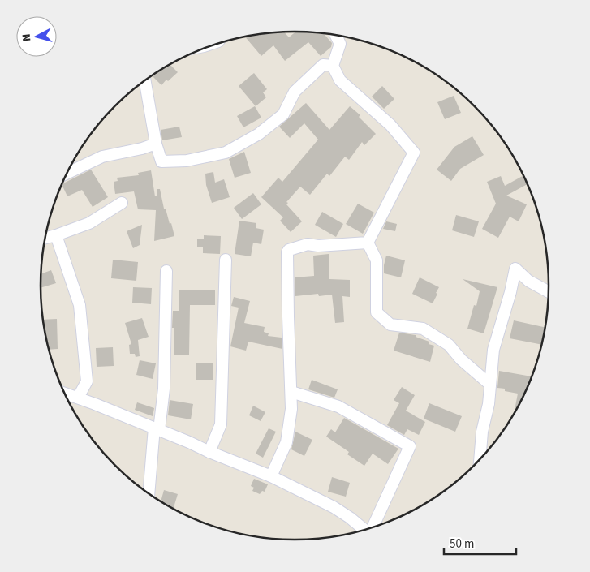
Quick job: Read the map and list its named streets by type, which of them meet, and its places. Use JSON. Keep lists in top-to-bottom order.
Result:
{
  "scale_bar": "50 m",
  "north": "left"
}
